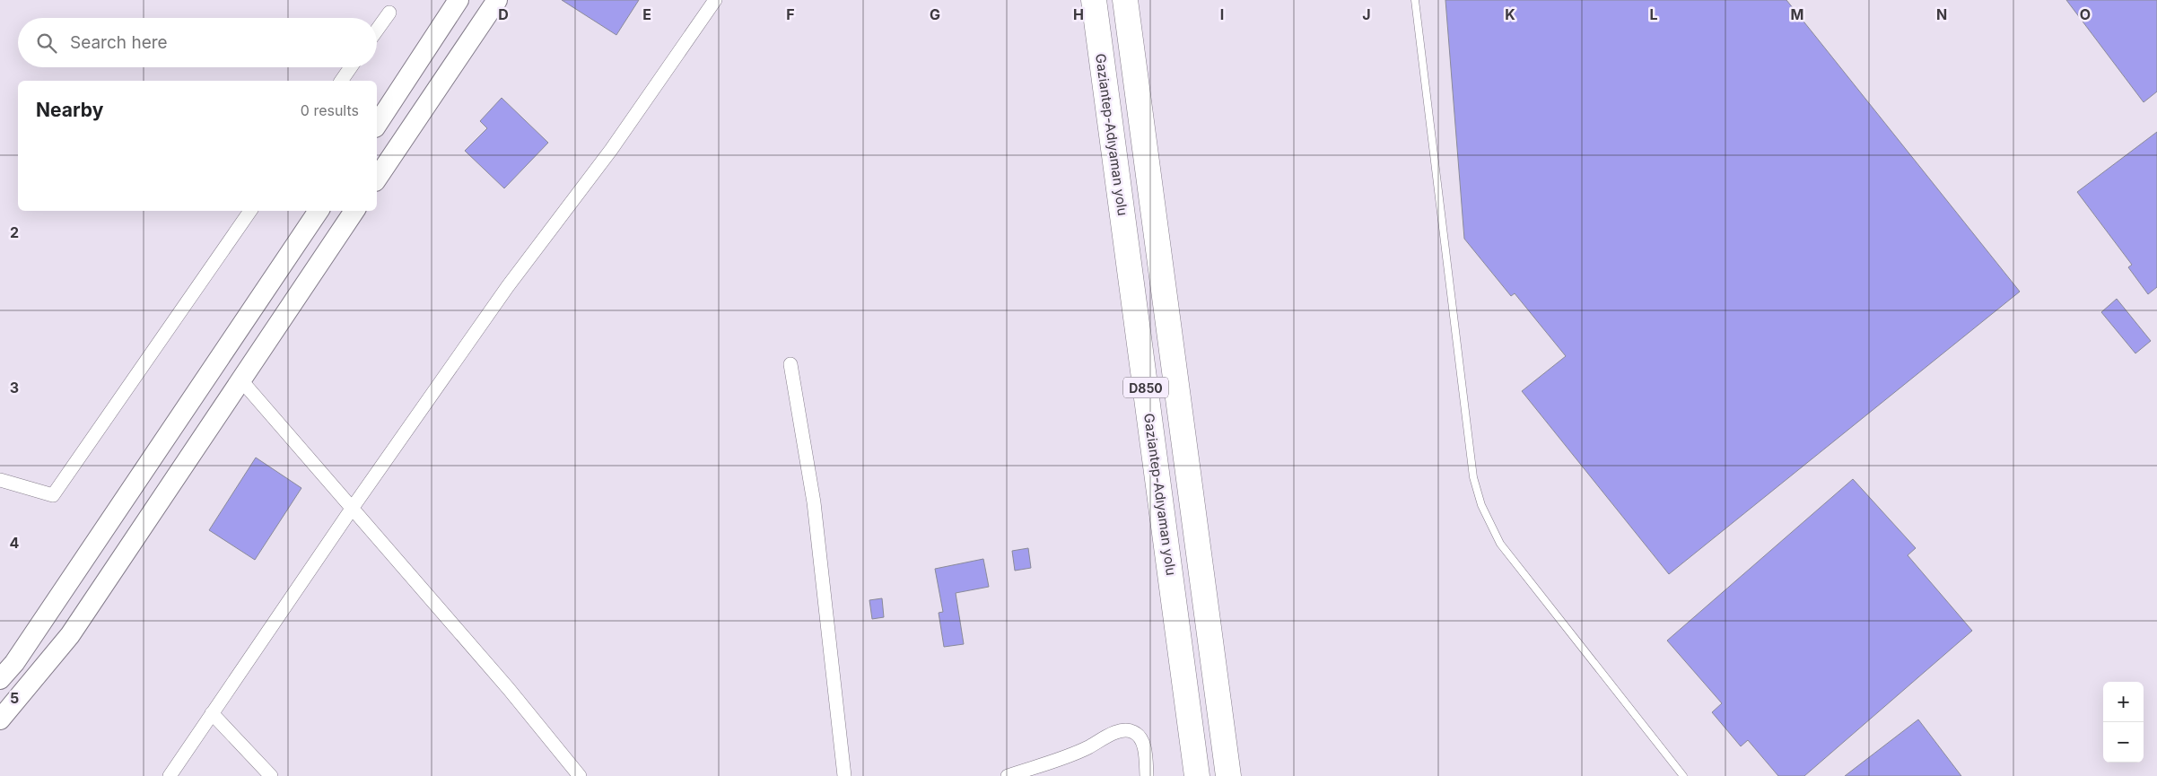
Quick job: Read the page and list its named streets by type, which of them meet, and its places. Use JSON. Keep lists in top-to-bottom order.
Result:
{
  "streets": {
    "highway": ["Gaziantep-Adıyaman yolu", "D850"]
  },
  "page": {
    "search": "Search here",
    "heading": ["Nearby", "0 results"],
    "map_buttons": ["+", "−"]
  },
  "grid": {
    "columns": [
      "D",
      "E",
      "F",
      "G",
      "H",
      "I",
      "J",
      "K",
      "L",
      "M",
      "N",
      "O"
    ],
    "rows": [
      "2",
      "3",
      "4",
      "5"
    ]
  }
}
